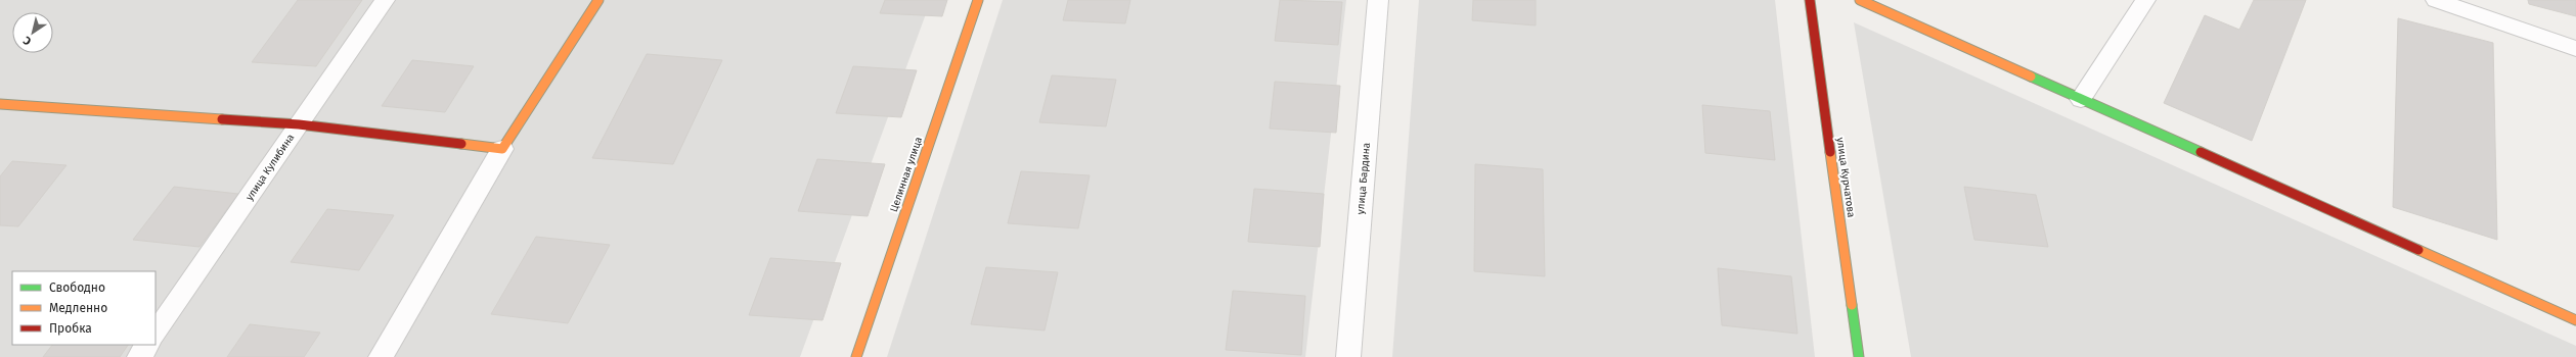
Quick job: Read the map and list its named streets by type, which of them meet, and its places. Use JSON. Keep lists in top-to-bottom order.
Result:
{
  "streets": {
    "street": [
      "улица Кулибина",
      "Целинная улица",
      "улица Курчатова",
      "улица Бардина"
    ]
  },
  "legend": ["Свободно", "Медленно", "Пробка"],
  "north": "bottom left"
}
